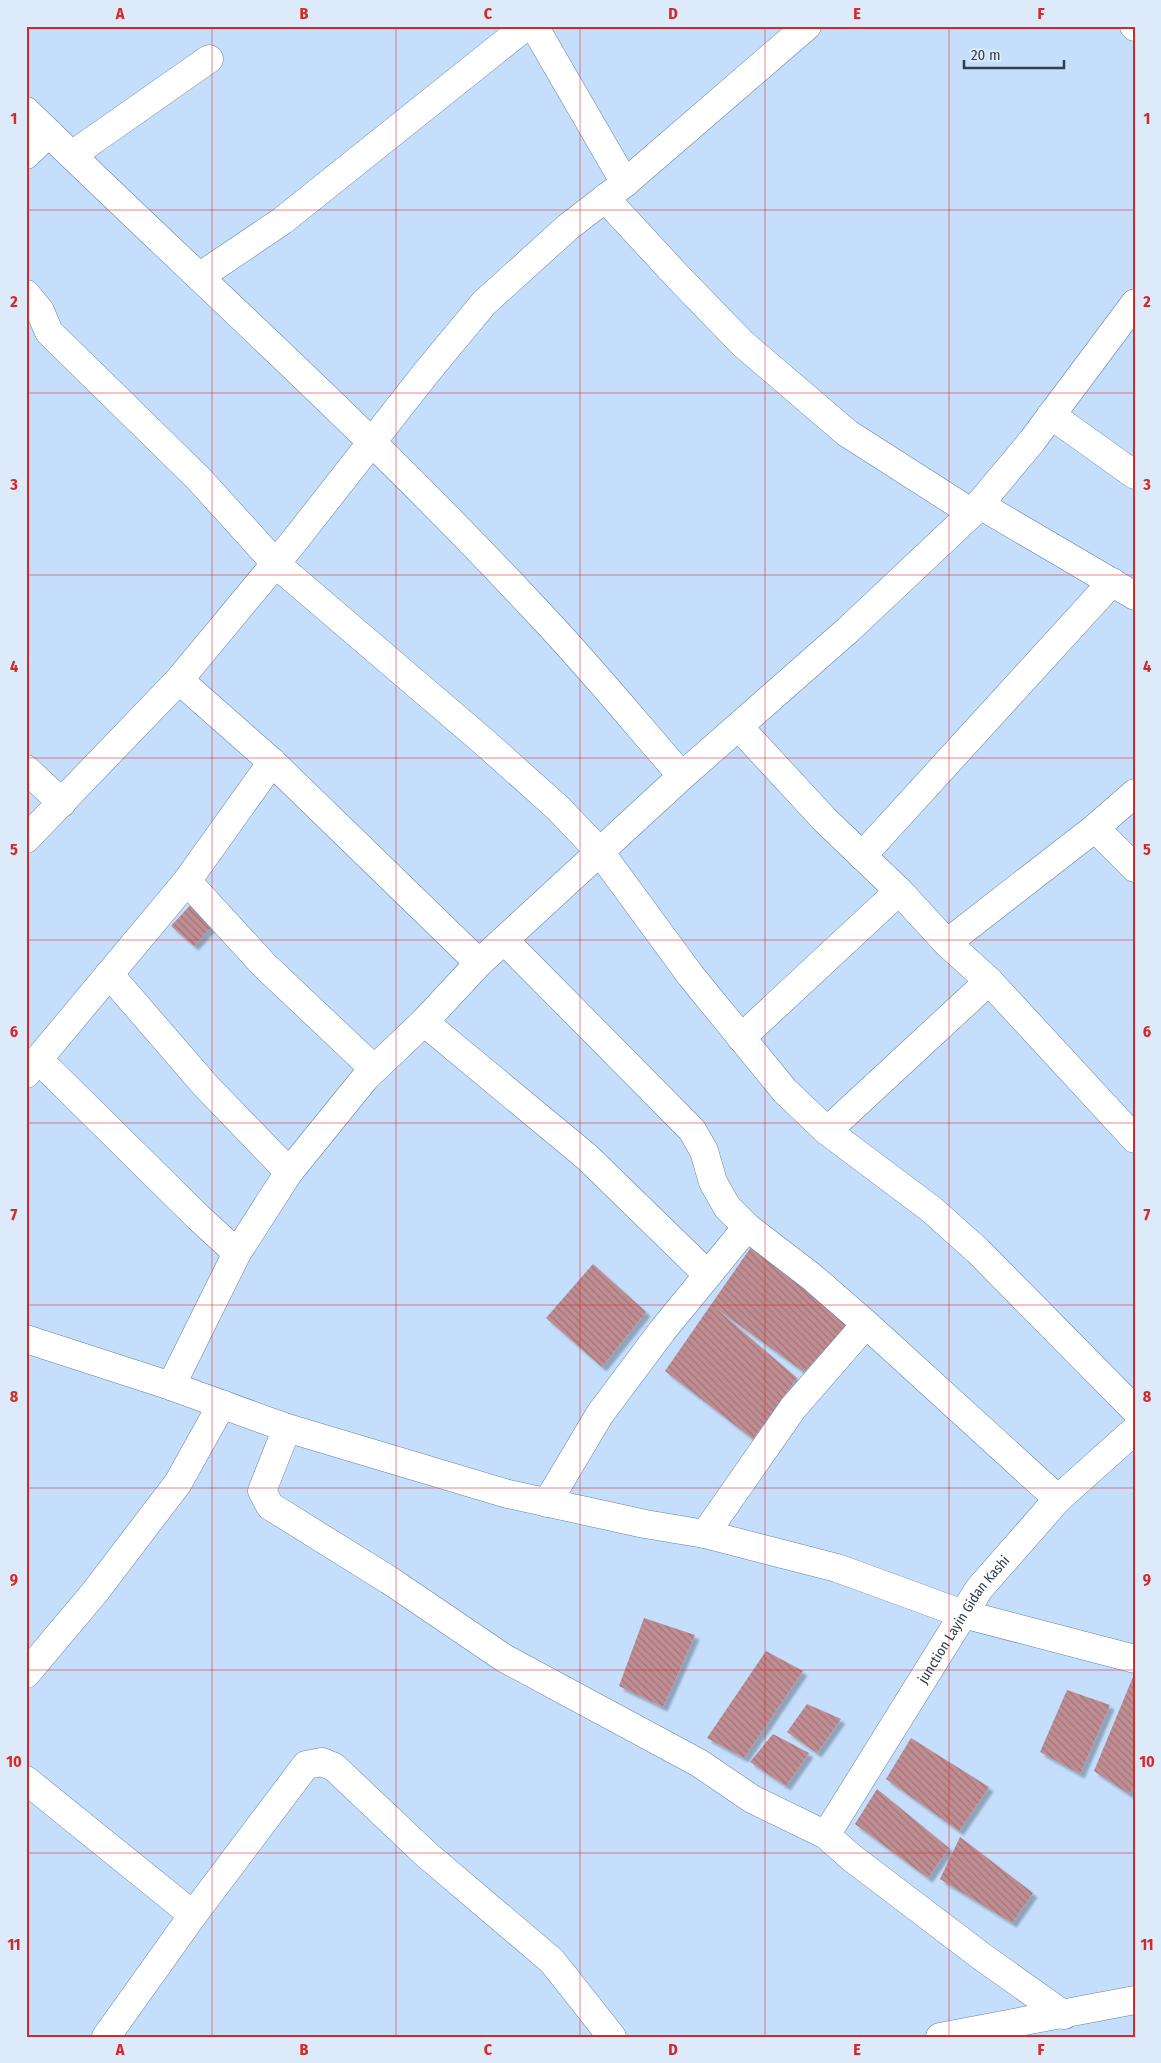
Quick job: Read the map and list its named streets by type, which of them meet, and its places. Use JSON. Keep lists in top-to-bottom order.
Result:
{
  "streets": {
    "street": ["junction Layin Gidan Kashi"]
  },
  "scale_bar": "20 m",
  "grid": {
    "columns": [
      "A",
      "B",
      "C",
      "D",
      "E",
      "F"
    ],
    "rows": [
      "1",
      "2",
      "3",
      "4",
      "5",
      "6",
      "7",
      "8",
      "9",
      "10",
      "11"
    ]
  }
}
